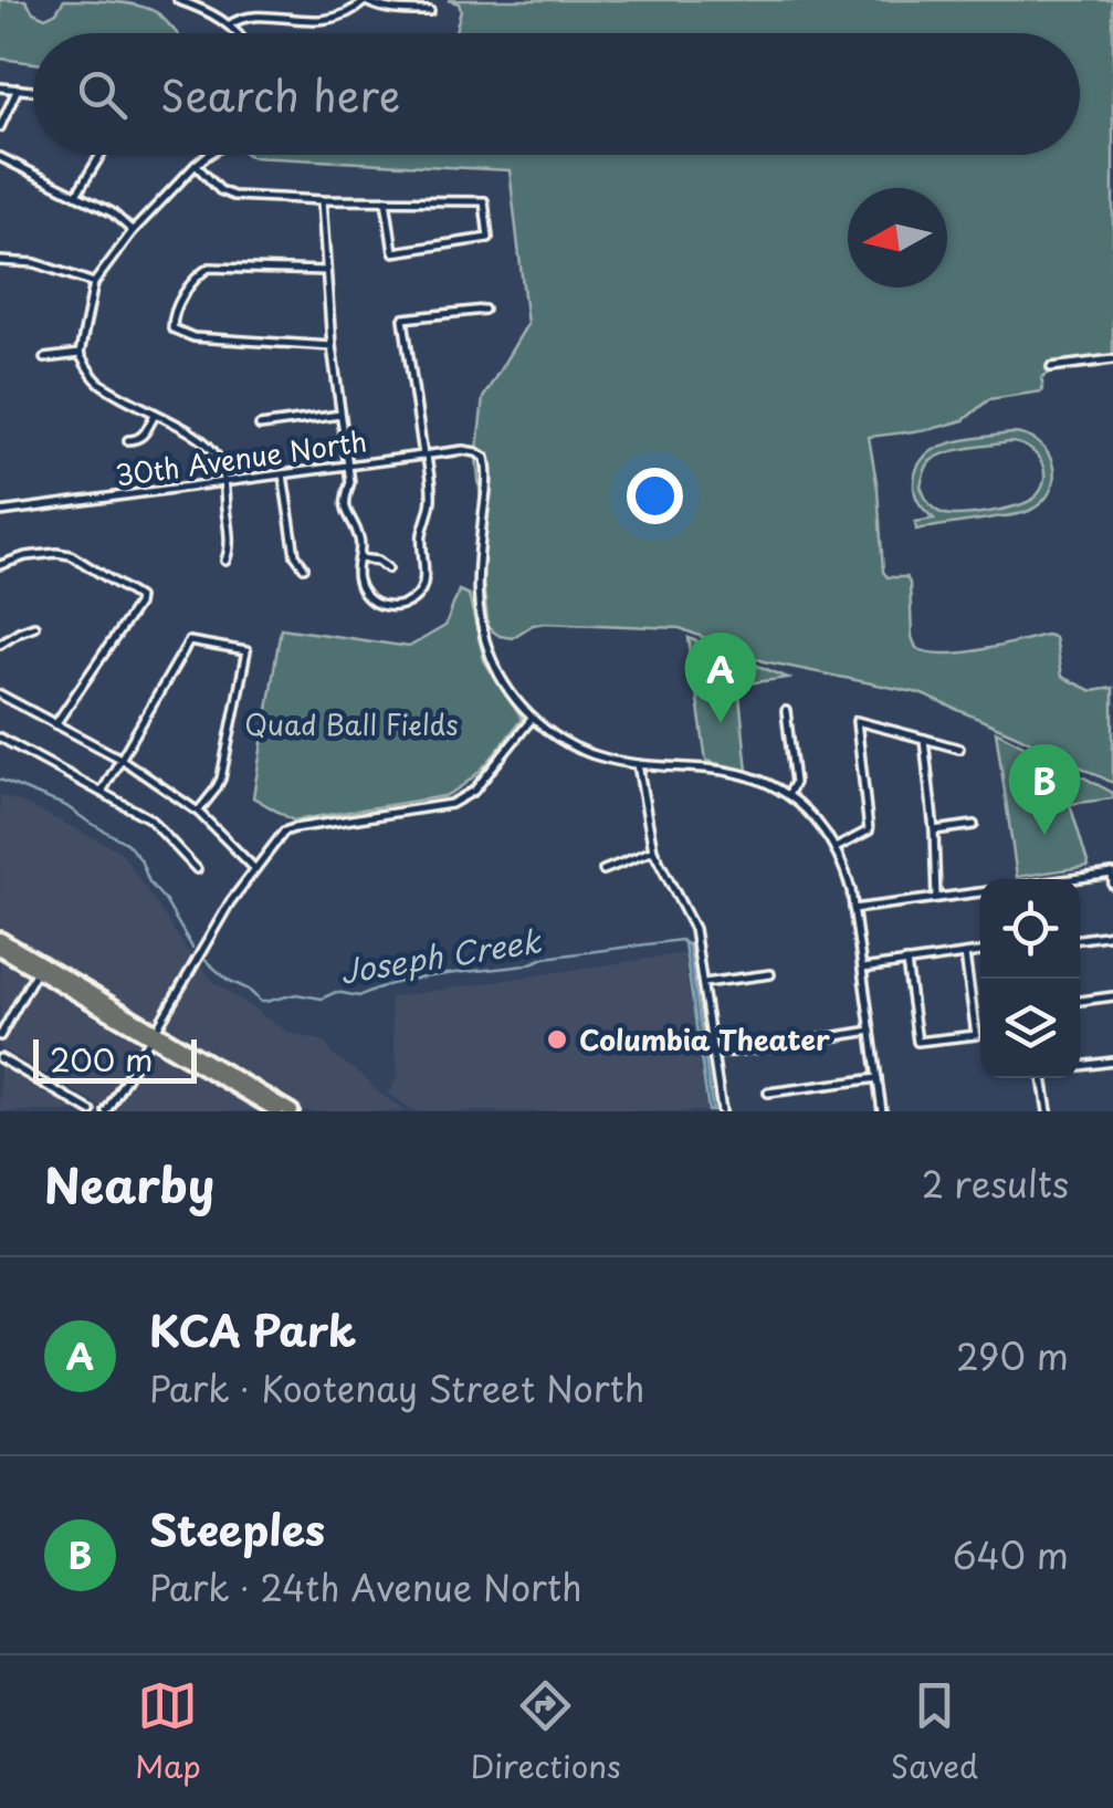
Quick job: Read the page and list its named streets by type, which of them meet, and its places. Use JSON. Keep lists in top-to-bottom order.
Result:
{
  "streets": {
    "street": ["30th Avenue North"]
  },
  "water": ["Joseph Creek"],
  "parks": ["Quad Ball Fields"],
  "places": ["Columbia Theater"],
  "scale_bar": "200 m",
  "north": "left",
  "page": {
    "search": "Search here",
    "pins": ["A", "B"],
    "scale": "200 m",
    "heading": ["Nearby", "2 results"],
    "list": [
      {
        "mark": "A",
        "name": "KCA Park",
        "note": "Park · Kootenay Street North",
        "value": "290 m"
      },
      {
        "mark": "B",
        "name": "Steeples",
        "note": "Park · 24th Avenue North",
        "value": "640 m"
      }
    ],
    "nav": ["Map", "Directions", "Saved"]
  }
}
